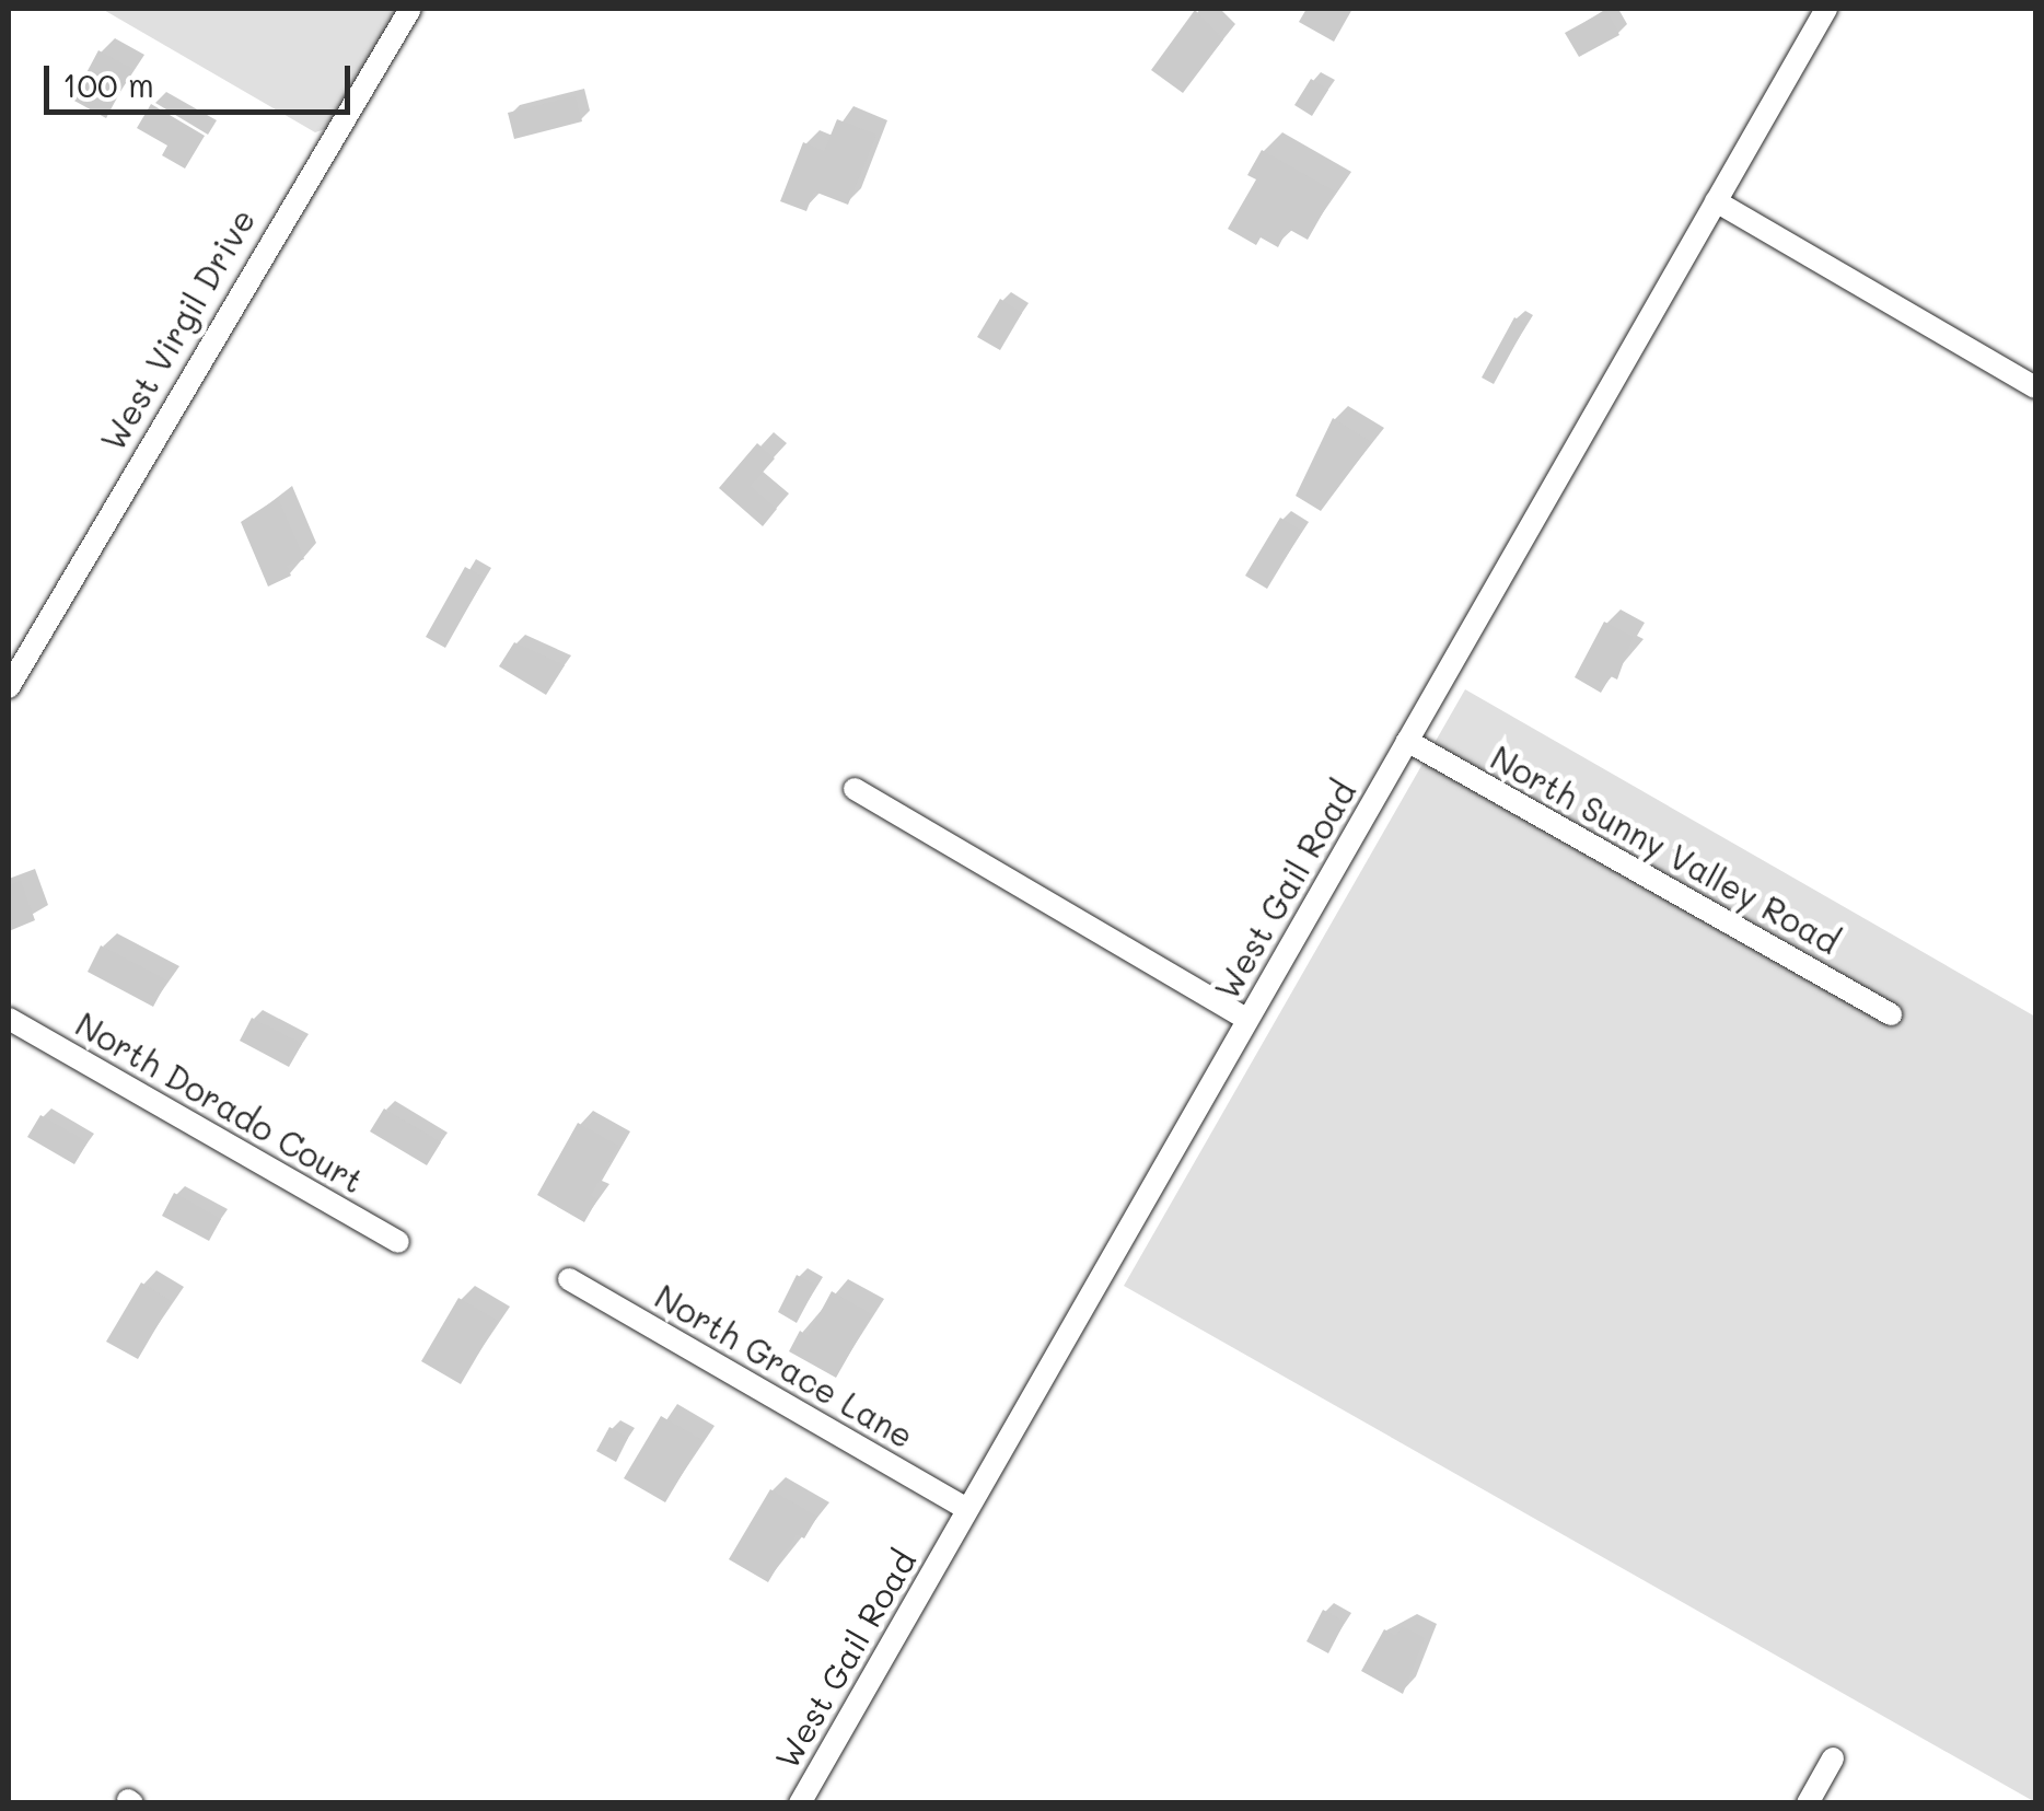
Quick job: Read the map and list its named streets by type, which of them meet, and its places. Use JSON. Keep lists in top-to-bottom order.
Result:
{
  "streets": {
    "street": [
      "West Virgil Drive",
      "North Sunny Valley Road",
      "West Gail Road",
      "North Dorado Court",
      "North Grace Lane"
    ]
  },
  "crossings": [
    ["North Sunny Valley Road", "West Gail Road"],
    ["West Gail Road", "North Grace Lane"]
  ],
  "scale_bar": "100 m"
}
